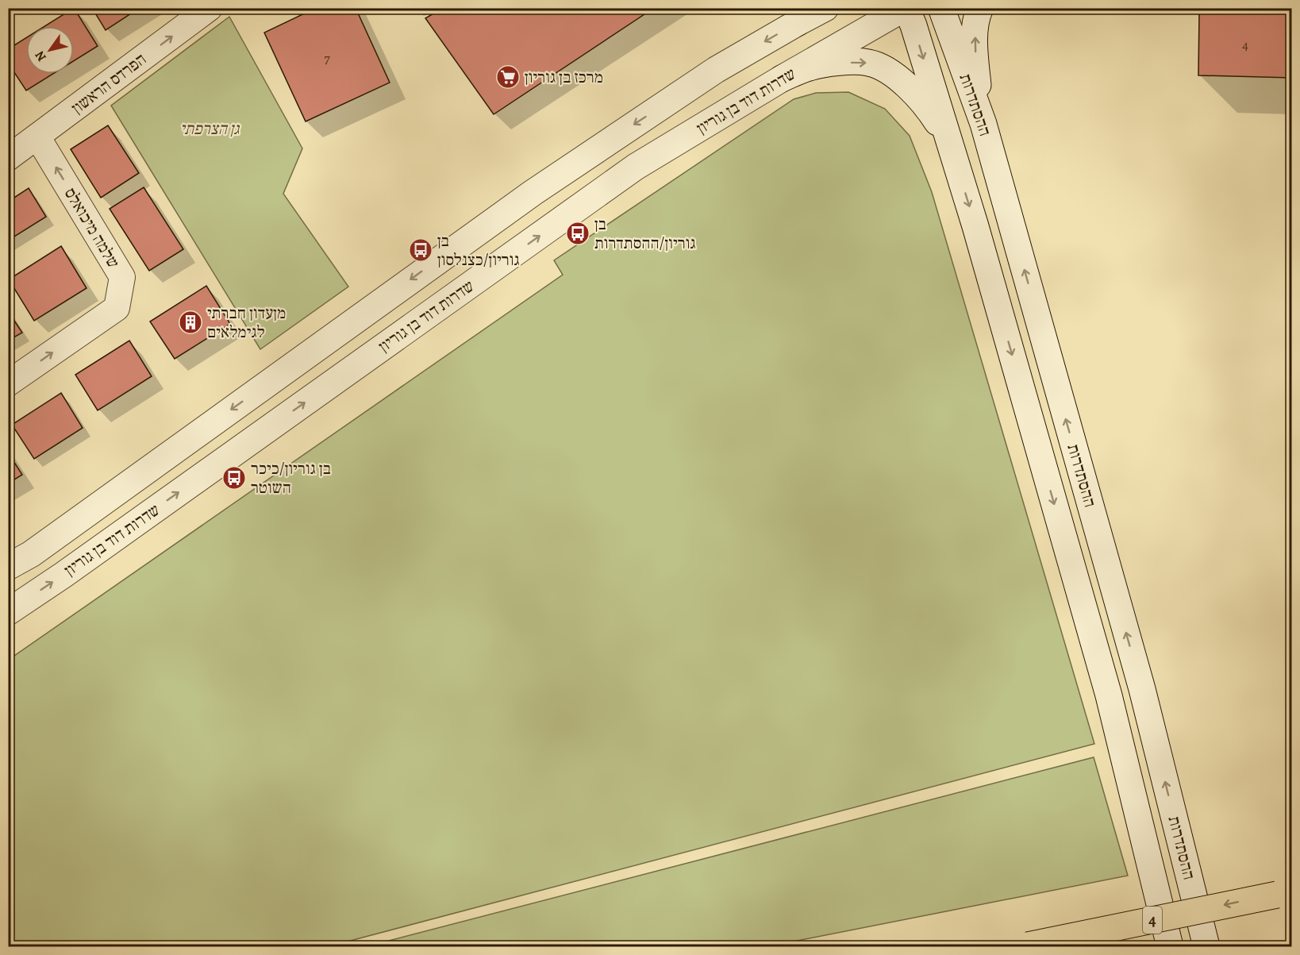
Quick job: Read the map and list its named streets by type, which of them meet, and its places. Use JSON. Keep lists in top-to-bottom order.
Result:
{
  "streets": {
    "highway": ["4"],
    "main road": ["שדרות דוד בן גוריון", "ההסתדרות"],
    "street": ["הפרדס הראשון", "שלמה מיכואלס"]
  },
  "crossings": [
    ["הפרדס הראשון", "שלמה מיכואלס"],
    ["שדרות דוד בן גוריון", "ההסתדרות"]
  ],
  "one_way": ["הפרדס הראשון"],
  "parks": ["גן הצרפתי"],
  "places": {
    "supermarket": ["מרכז בן גוריון"],
    "bus stop": ["בן גוריון/ההסתדרות", "בן גוריון/כצנלסון", "בן גוריון/כיכר השוטר"],
    "building": ["מןעדון חברתי לגימלאים"]
  },
  "house_numbers": ["4", "7"],
  "north": "bottom left"
}
